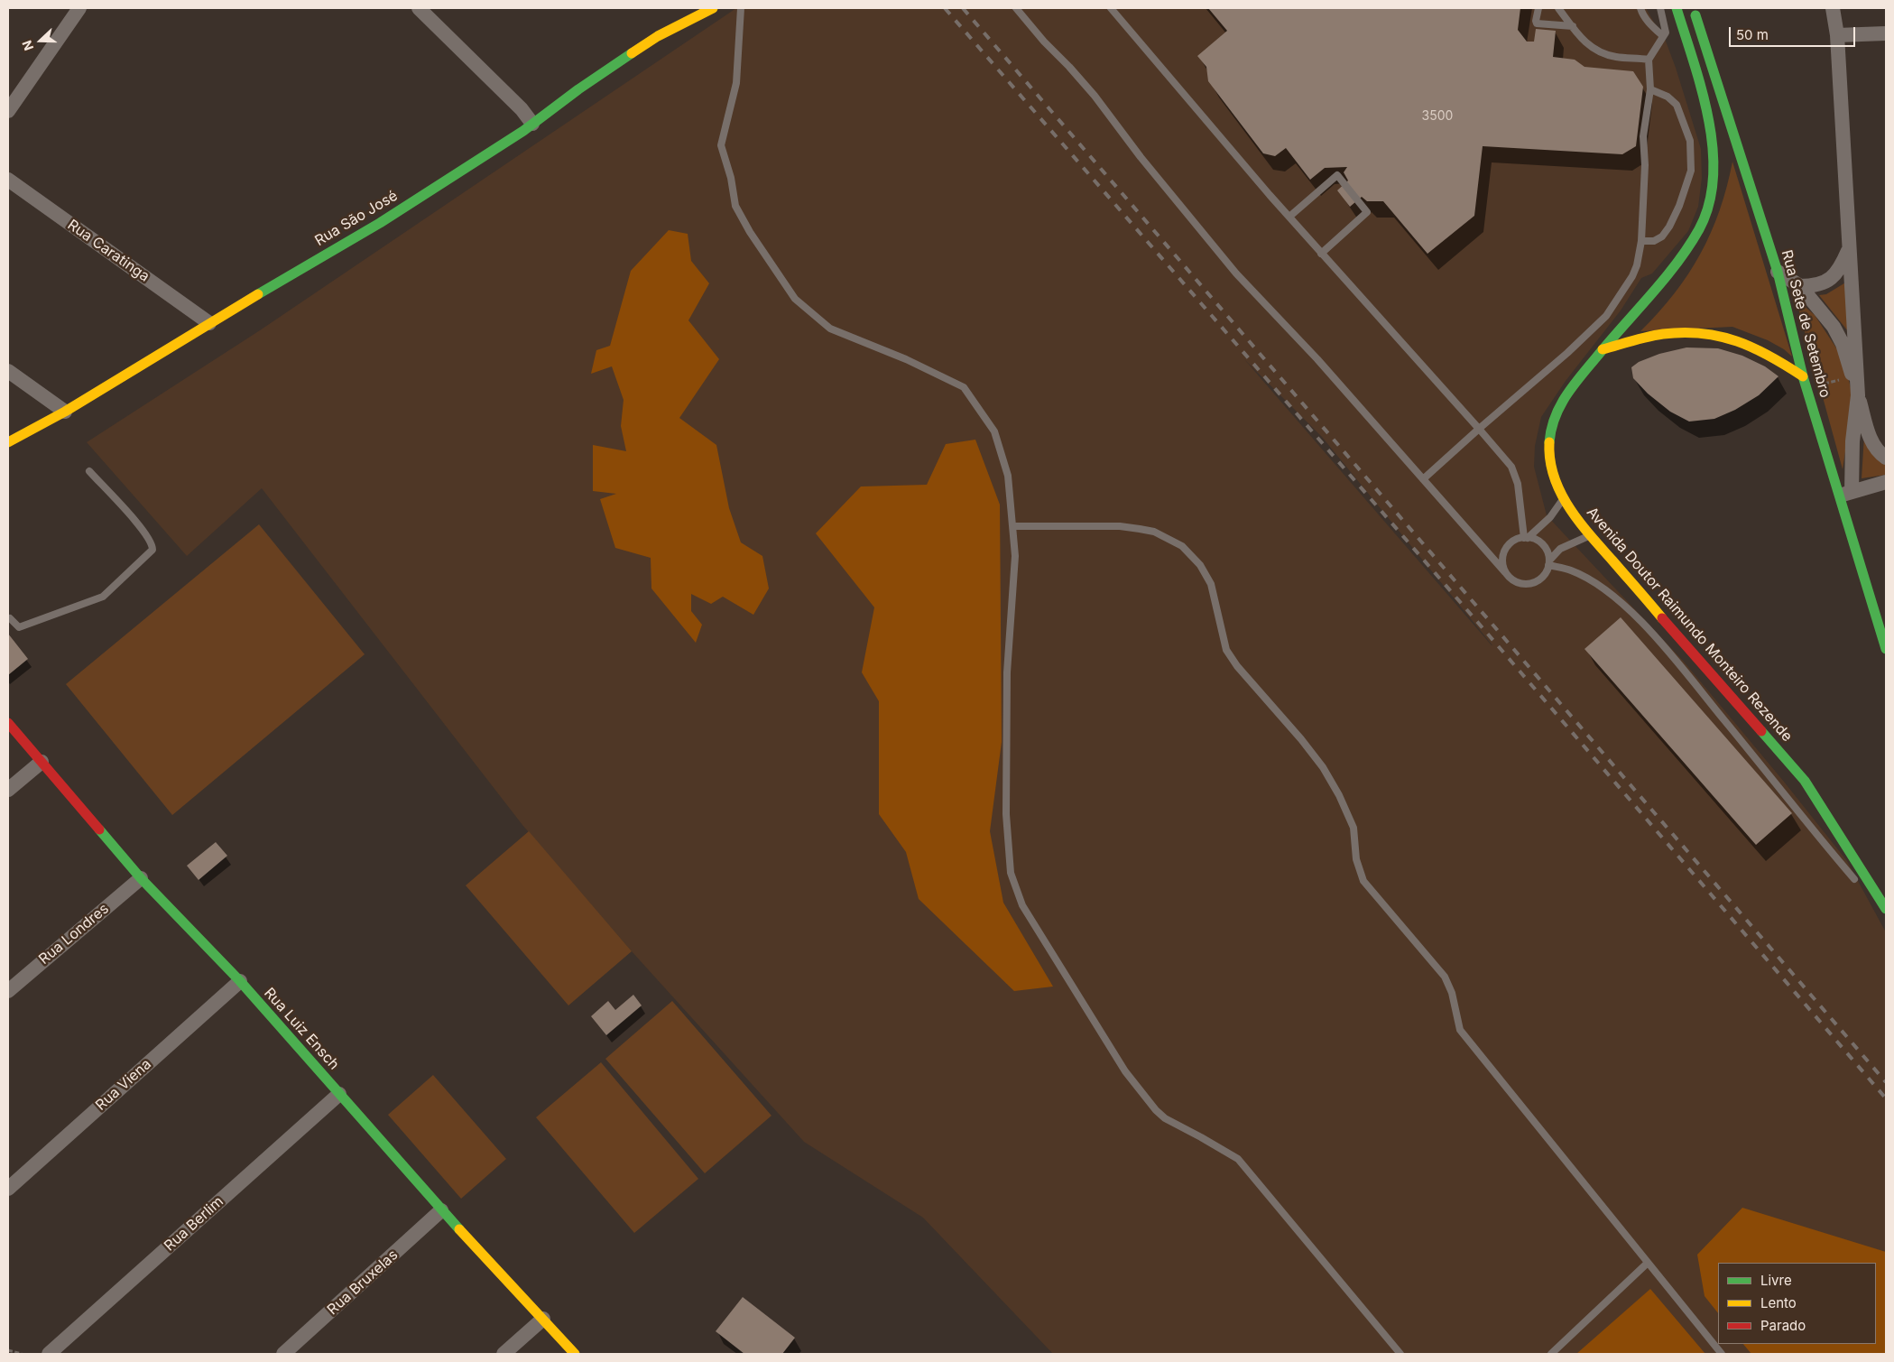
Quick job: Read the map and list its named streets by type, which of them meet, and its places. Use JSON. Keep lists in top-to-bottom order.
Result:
{
  "streets": {
    "main road": [
      "Rua São José",
      "Rua Sete de Setembro",
      "Avenida Doutor Raimundo Monteiro Rezende",
      "Rua Luiz Ensch"
    ],
    "street": [
      "Rua Caratinga",
      "Rua Londres",
      "Rua Viena",
      "Rua Berlim",
      "Rua Bruxelas"
    ]
  },
  "crossings": [
    ["Rua São José", "Rua Caratinga"],
    ["Rua Londres", "Rua Luiz Ensch"],
    ["Rua Luiz Ensch", "Rua Viena"],
    ["Rua Luiz Ensch", "Rua Berlim"],
    ["Rua Luiz Ensch", "Rua Bruxelas"]
  ],
  "house_numbers": ["3500"],
  "legend": ["Livre", "Lento", "Parado"],
  "scale_bar": "50 m",
  "north": "left"
}
